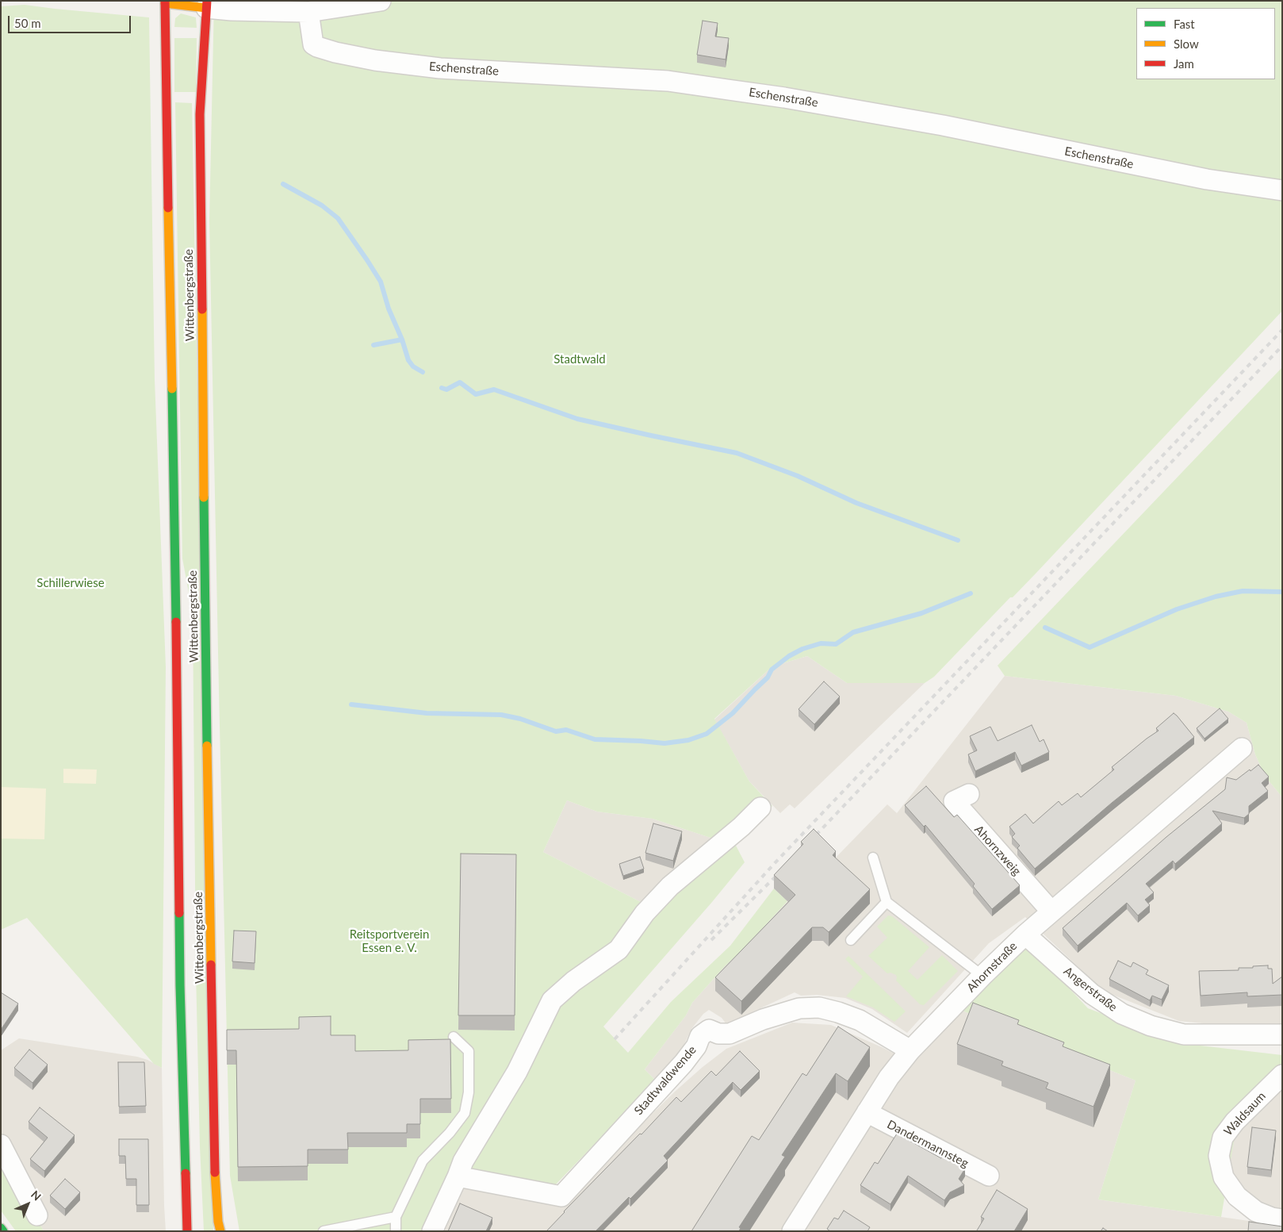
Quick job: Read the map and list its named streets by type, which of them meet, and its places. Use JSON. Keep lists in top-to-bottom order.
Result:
{
  "streets": {
    "main road": ["Wittenbergstraße"],
    "street": [
      "Eschenstraße",
      "Ahornzweig",
      "Ahornstraße",
      "Angerstraße",
      "Stadtwaldwende",
      "Waldsaum",
      "Dandermannsteg"
    ]
  },
  "crossings": [
    ["Ahornzweig", "Ahornstraße"],
    ["Ahornstraße", "Angerstraße"],
    ["Ahornstraße", "Stadtwaldwende"],
    ["Ahornstraße", "Dandermannsteg"]
  ],
  "parks": ["Stadtwald", "Schillerwiese", "Reitsportverein Essen e. V."],
  "legend": ["Fast", "Slow", "Jam"],
  "scale_bar": "50 m",
  "north": "top right"
}
